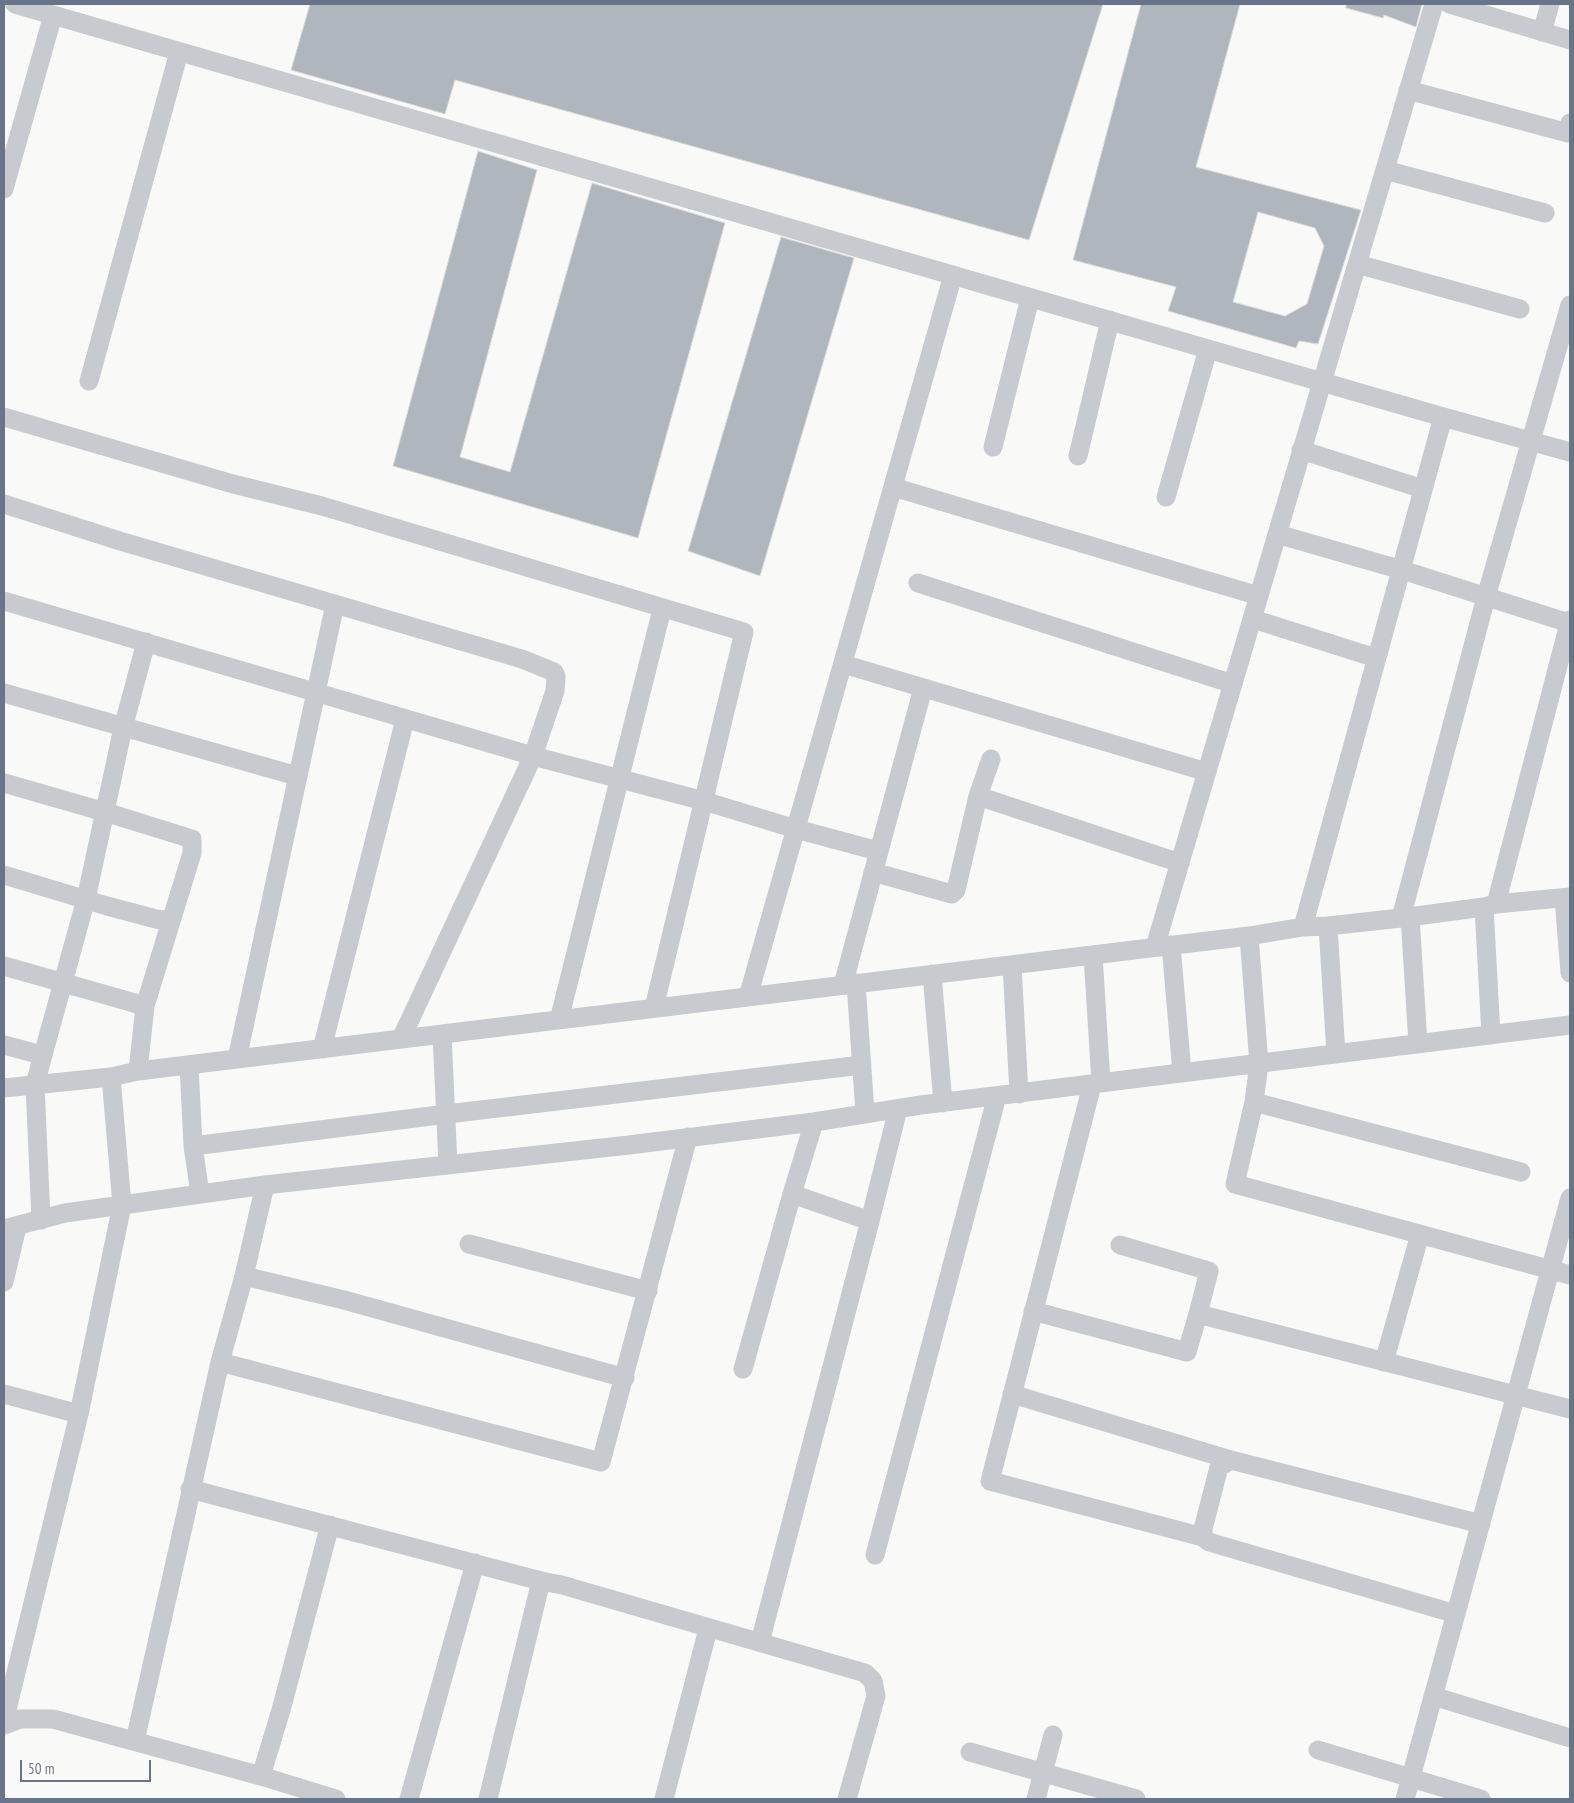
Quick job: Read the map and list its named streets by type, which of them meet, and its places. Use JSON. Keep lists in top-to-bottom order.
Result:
{
  "scale_bar": "50 m"
}
